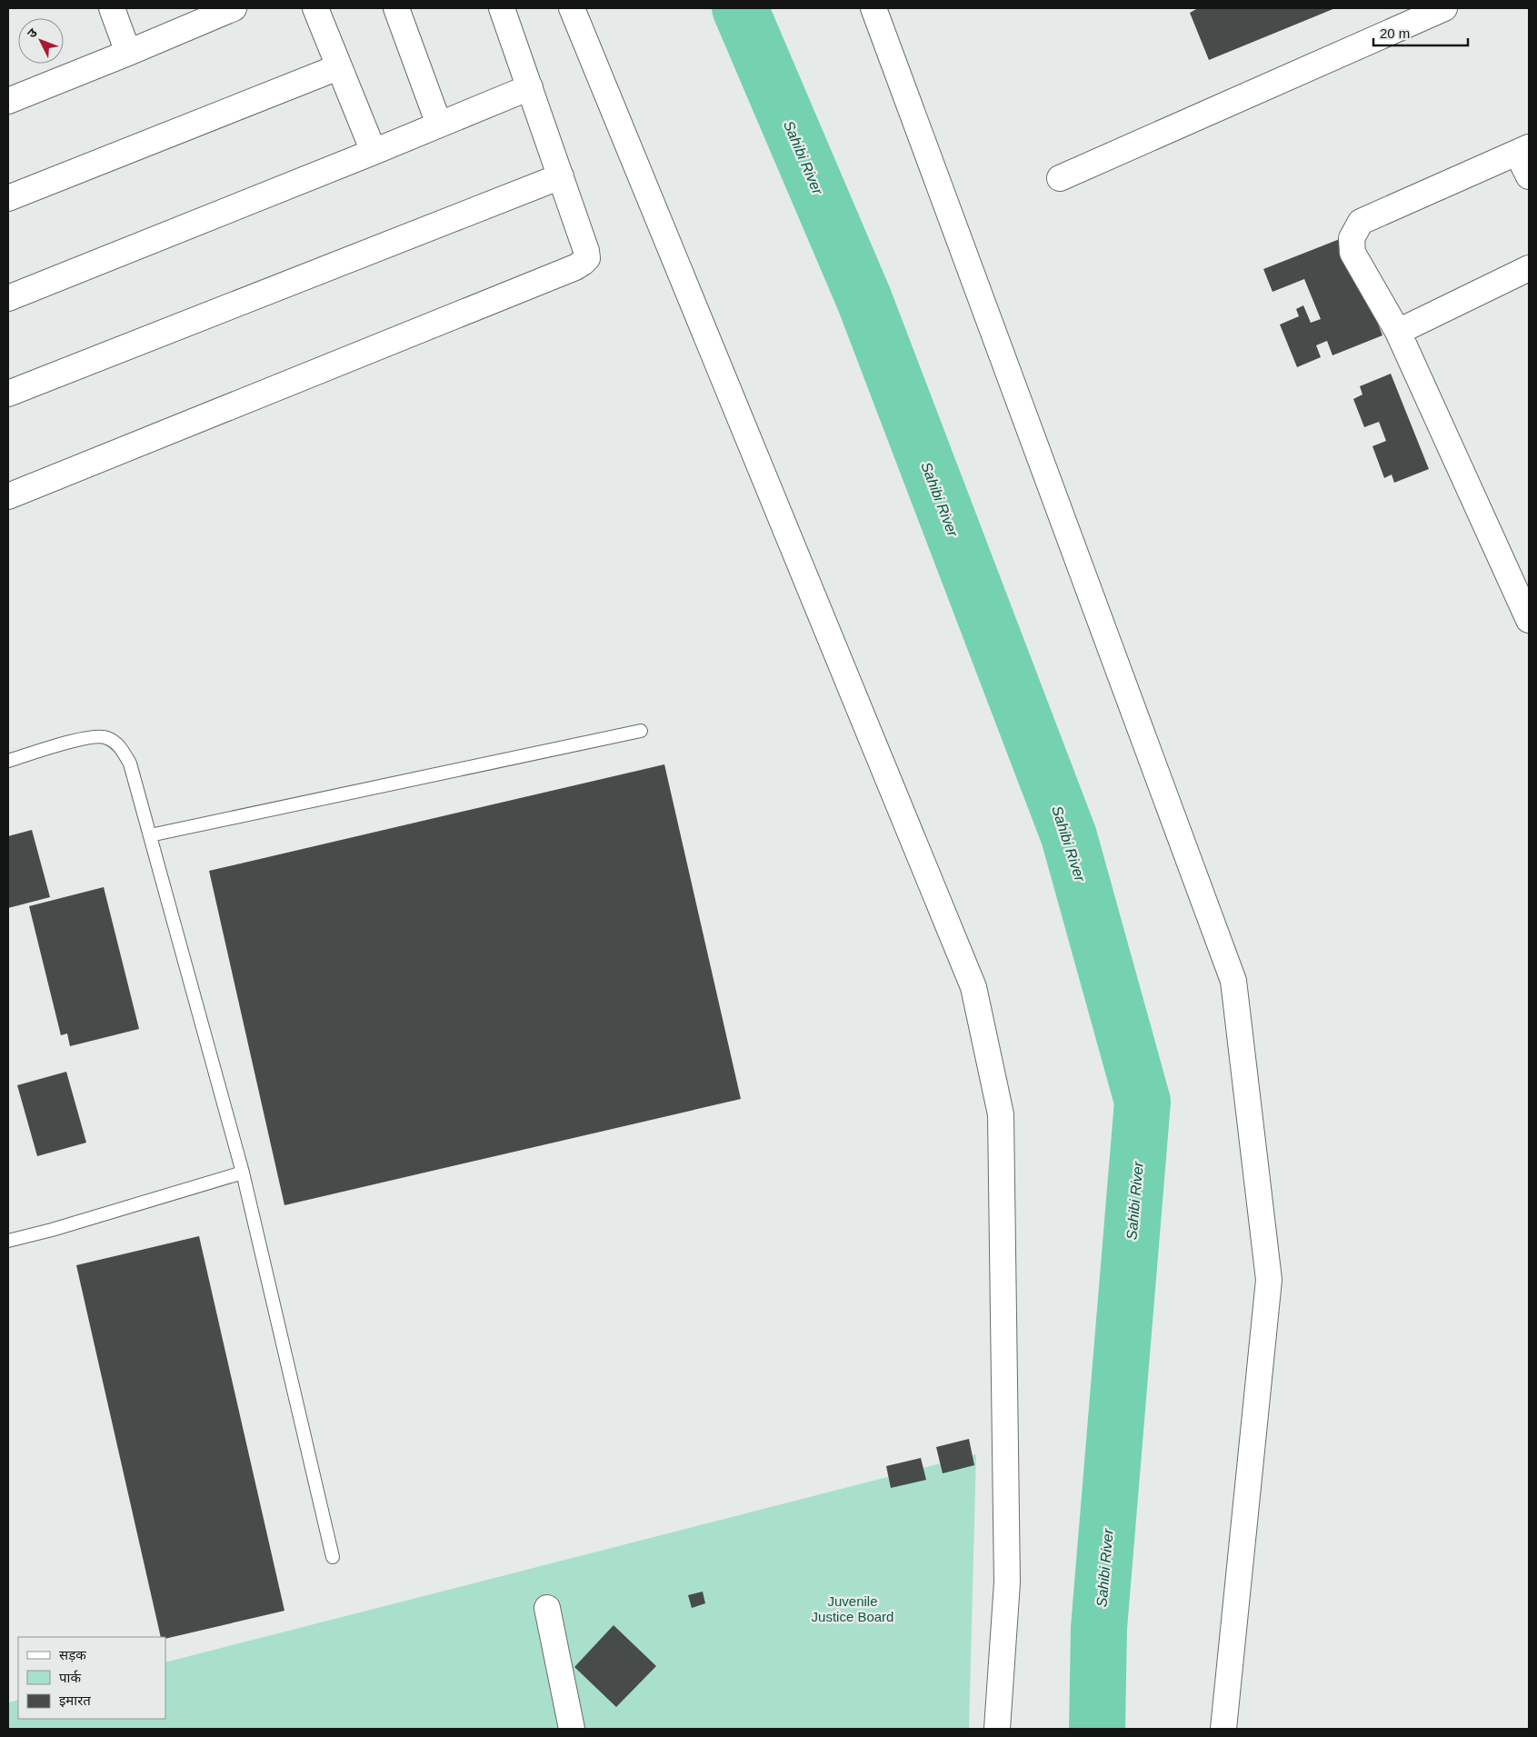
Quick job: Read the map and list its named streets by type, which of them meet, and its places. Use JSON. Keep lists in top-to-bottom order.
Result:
{
  "water": ["Sahibi River"],
  "parks": ["Juvenile Justice Board"],
  "legend": ["सड़क", "पार्क", "इमारत"],
  "scale_bar": "20 m",
  "north": "top left"
}
